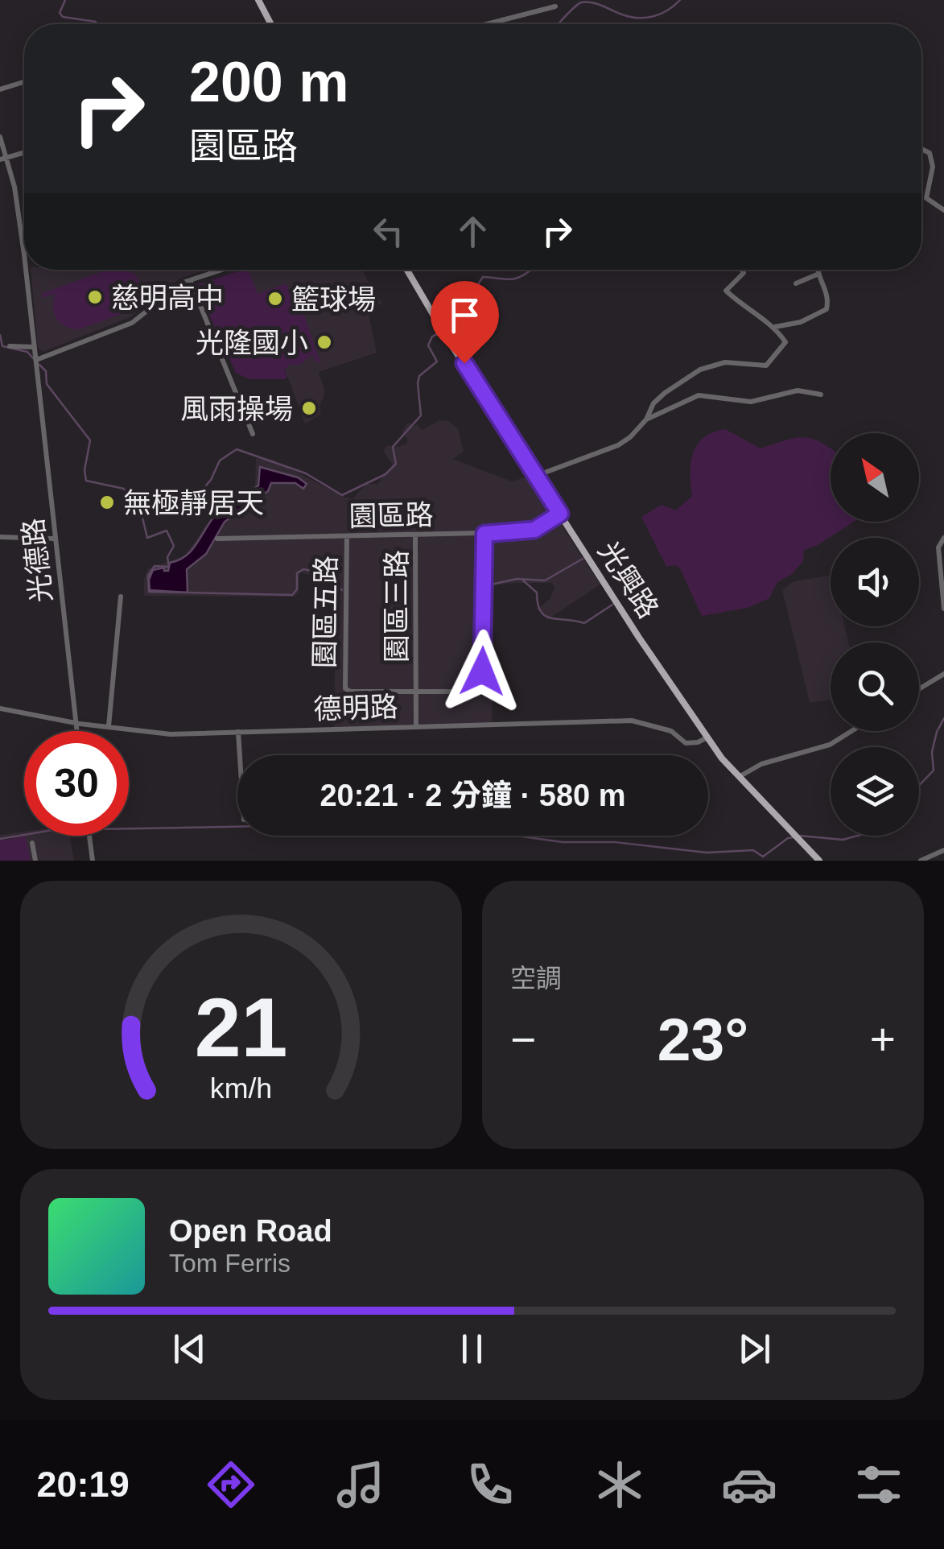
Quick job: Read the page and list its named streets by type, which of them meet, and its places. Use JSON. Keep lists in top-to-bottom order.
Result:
{
  "streets": {
    "main road": ["光興路"],
    "street": [
      "園區路",
      "光德路",
      "園區三路",
      "園區五路",
      "德明路"
    ]
  },
  "crossings": [
    ["園區路", "光興路"],
    ["園區路", "園區三路"],
    ["園區路", "園區五路"],
    ["光德路", "德明路"],
    ["光興路", "德明路"],
    ["園區三路", "園區五路"],
    ["園區三路", "德明路"]
  ],
  "places": [
    "慈明高中",
    "籃球場",
    "光隆國小",
    "風雨操場",
    "無極靜居天"
  ],
  "north": "top left",
  "page": {
    "turn": ["200 m", "園區路"],
    "limit": "30",
    "trip": "20:21 · 2 分鐘 · 580 m",
    "tile": "空調",
    "heat": ["−", "23°", "+"],
    "song": ["Open Road", "Tom Ferris"],
    "tabs": "20:19",
    "gauge": ["21", "km/h"]
  }
}
